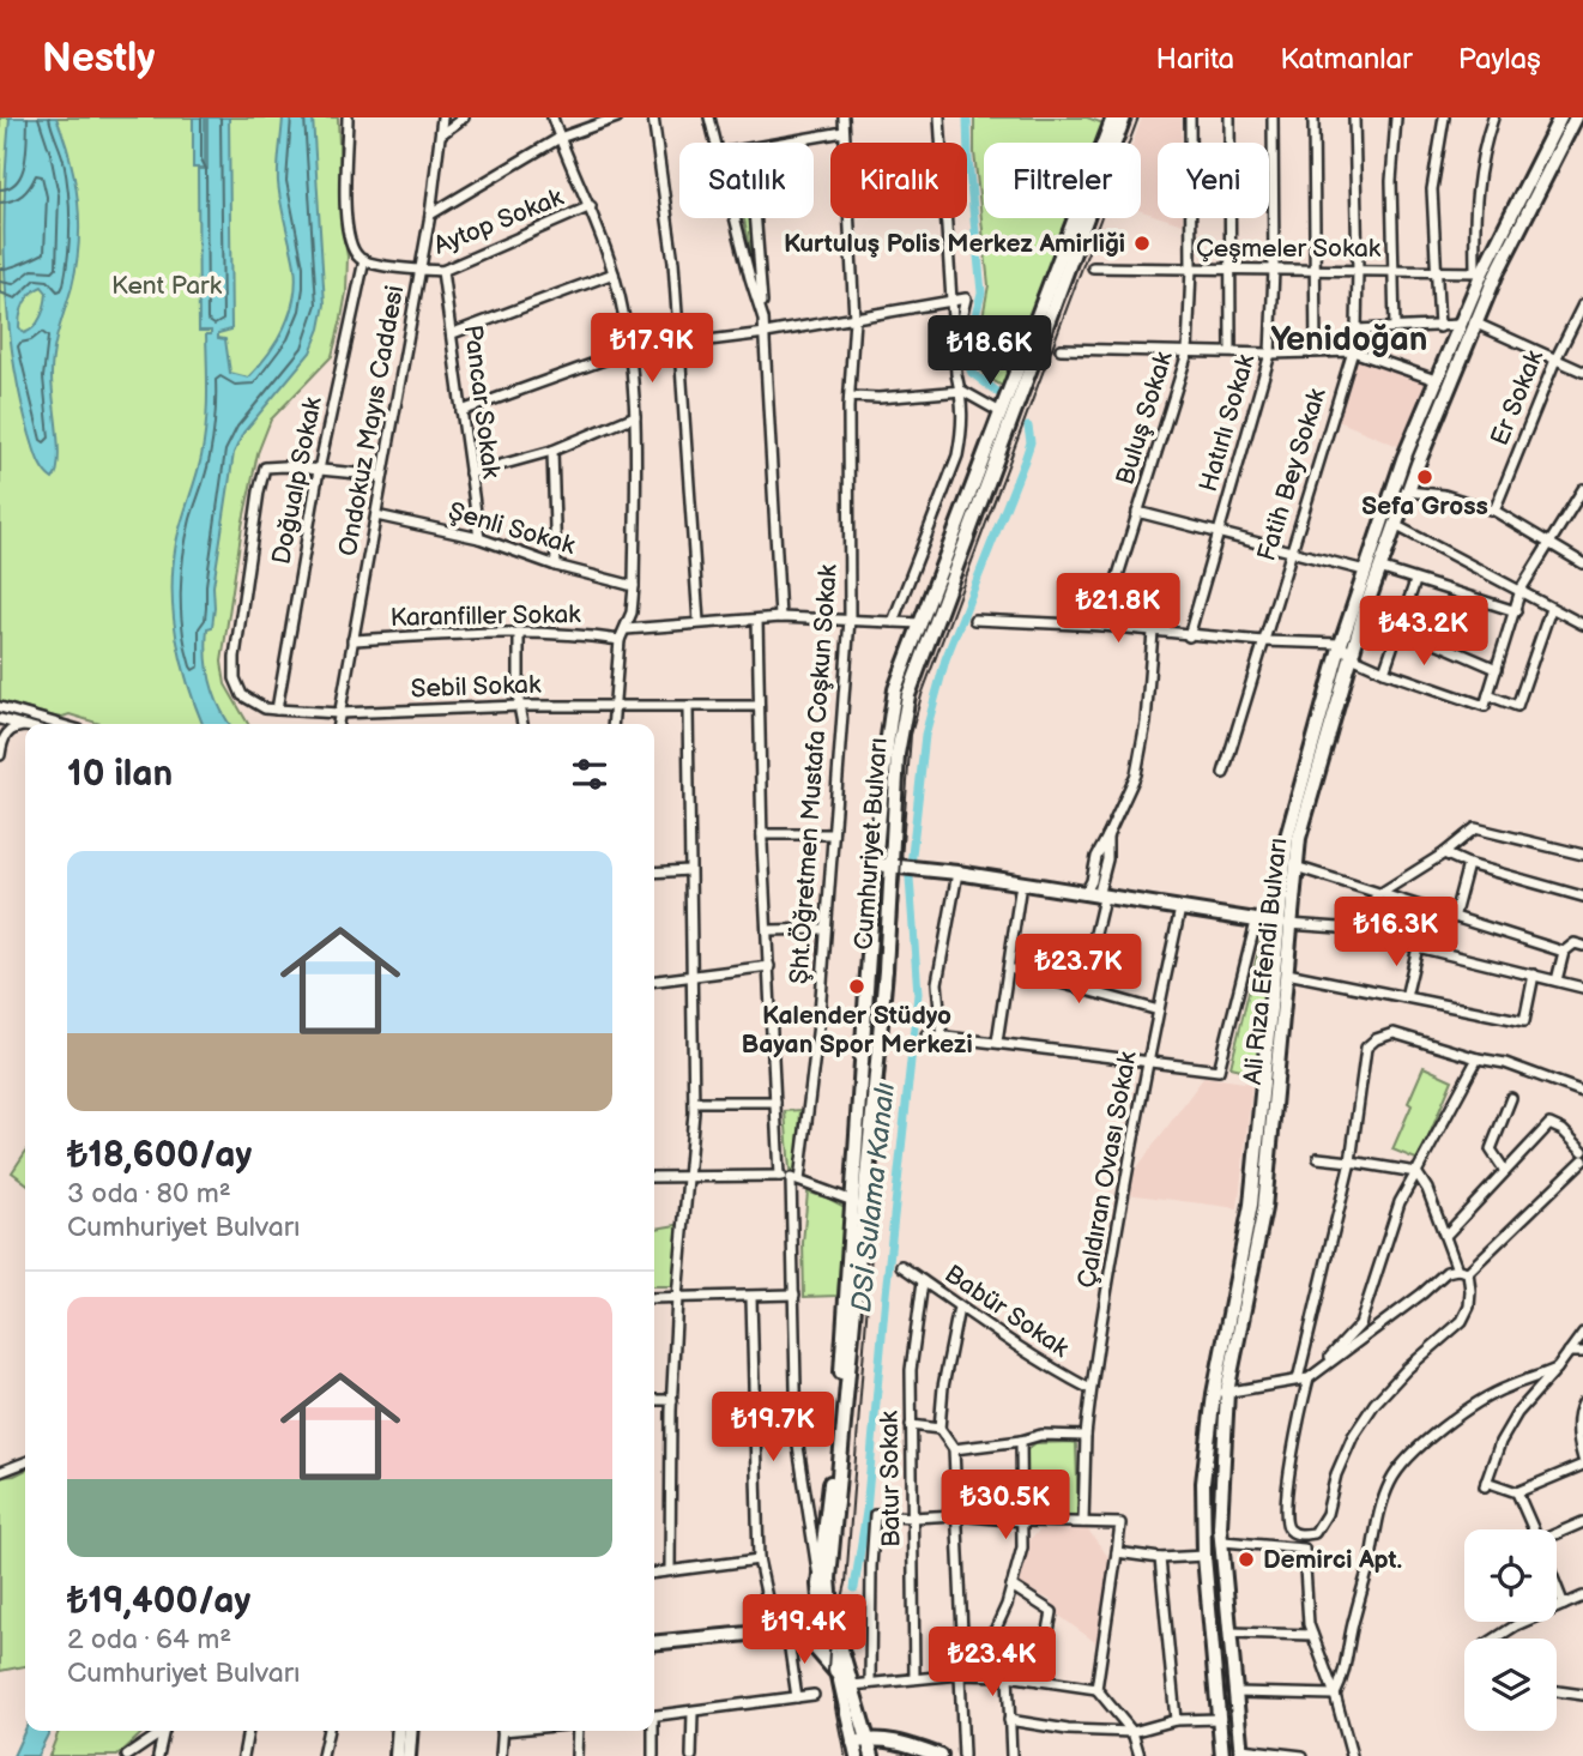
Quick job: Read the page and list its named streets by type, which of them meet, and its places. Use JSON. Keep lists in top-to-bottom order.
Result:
{
  "streets": {
    "main road": ["Cumhuriyet Bulvarı", "Ali Rıza Efendi Bulvarı"],
    "street": [
      "Aytop Sokak",
      "Çeşmeler Sokak",
      "Er Sokak",
      "Pancar Sokak",
      "Buluş Sokak",
      "Ondokuz Mayıs Caddesi",
      "Hatırlı Sokak",
      "Fatih Bey Sokak",
      "Doğualp Sokak",
      "Şenli Sokak",
      "Karanfiller Sokak",
      "Sebil Sokak",
      "Şht.Öğretmen Mustafa Coşkun Sokak",
      "Çaldıran Ovası Sokak",
      "Babür Sokak",
      "Batur Sokak"
    ]
  },
  "crossings": [
    ["Aytop Sokak", "Pancar Sokak"],
    ["Aytop Sokak", "Ondokuz Mayıs Caddesi"],
    ["Çeşmeler Sokak", "Buluş Sokak"],
    ["Çeşmeler Sokak", "Hatırlı Sokak"],
    ["Çeşmeler Sokak", "Fatih Bey Sokak"],
    ["Çeşmeler Sokak", "Ali Rıza Efendi Bulvarı"],
    ["Pancar Sokak", "Şenli Sokak"],
    ["Ondokuz Mayıs Caddesi", "Şenli Sokak"],
    ["Ondokuz Mayıs Caddesi", "Karanfiller Sokak"],
    ["Ondokuz Mayıs Caddesi", "Sebil Sokak"],
    ["Doğualp Sokak", "Sebil Sokak"],
    ["Şht.Öğretmen Mustafa Coşkun Sokak", "Cumhuriyet Bulvarı"],
    ["Çaldıran Ovası Sokak", "Babür Sokak"],
    ["Babür Sokak", "Batur Sokak"]
  ],
  "districts": ["Yenidoğan"],
  "water": ["DSİ Sulama Kanalı"],
  "parks": ["Kent Park"],
  "places": [
    "Kurtuluş Polis Merkez Amirliği",
    "Sefa Gross",
    "Kalender Stüdyo Bayan Spor Merkezi",
    "Demirci Apt."
  ],
  "page": {
    "header": "Nestly",
    "nav": ["Harita", "Katmanlar", "Paylaş"],
    "chip": [
      "Satılık",
      "Kiralık",
      "Filtreler",
      "Yeni"
    ],
    "price": [
      "₺17.9K",
      "₺18.6K",
      "₺21.8K",
      "₺43.2K",
      "₺16.3K",
      "₺23.7K",
      "₺19.7K",
      "₺30.5K",
      "₺19.4K",
      "₺23.4K"
    ],
    "heading": "10 ilan",
    "list": [
      {
        "name": "₺18,600/ay",
        "note": "3 oda · 80 m² · Cumhuriyet Bulvarı"
      },
      {
        "name": "₺19,400/ay",
        "note": "2 oda · 64 m² · Cumhuriyet Bulvarı"
      }
    ]
  }
}
